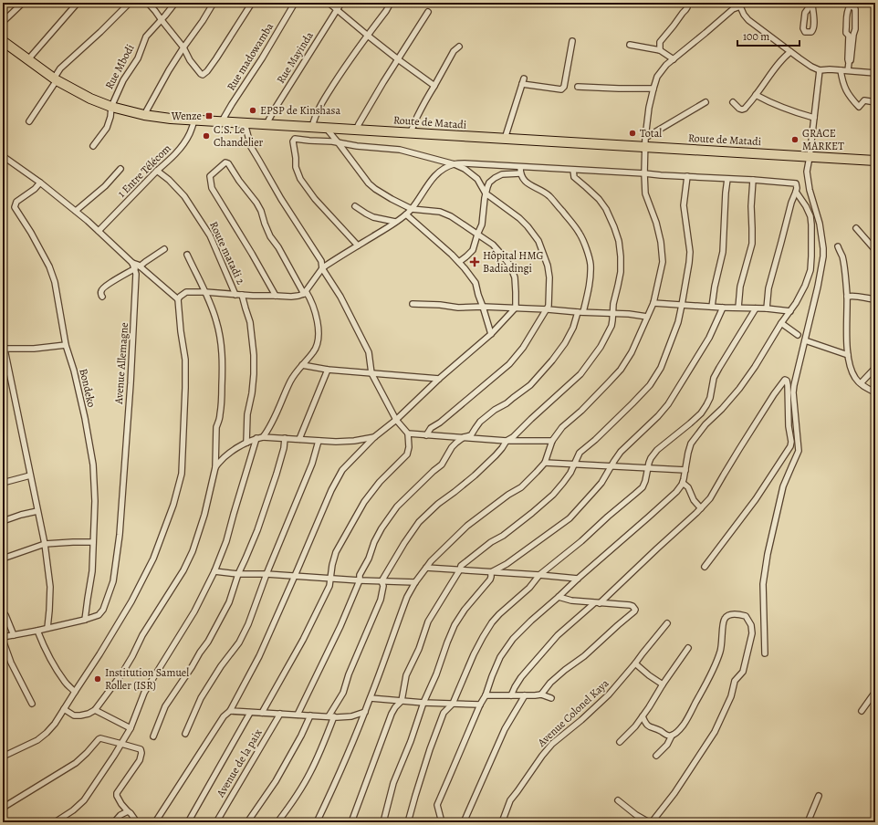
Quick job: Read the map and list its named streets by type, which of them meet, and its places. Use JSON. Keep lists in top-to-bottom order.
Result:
{
  "streets": {
    "highway": ["Route de Matadi"],
    "street": [
      "Rue madowamba",
      "Rue Mayinda",
      "Rue Mbodi",
      "1 Entre Télécom",
      "Route matadi 2",
      "Avenue Allemagne",
      "Bondeko",
      "Avenue Colonel Kaya",
      "Avenue de la paix"
    ]
  },
  "crossings": [
    ["Rue madowamba", "Route de Matadi"],
    ["Rue Mayinda", "Route de Matadi"],
    ["Rue Mbodi", "Route de Matadi"],
    ["Route de Matadi", "1 Entre Télécom"],
    ["1 Entre Télécom", "Route matadi 2"],
    ["1 Entre Télécom", "Avenue Allemagne"],
    ["Avenue Allemagne", "Bondeko"]
  ],
  "places": {
    "other": [
      "EPSP de Kinshasa",
      "Total",
      "C.S. Le Chandelier",
      "GRACE MARKET",
      "Institution Samuel Roller (ISR)"
    ],
    "transit": ["Wenze"],
    "health": ["Hôpital HMG Badiadingi"]
  },
  "scale_bar": "100 m"
}
